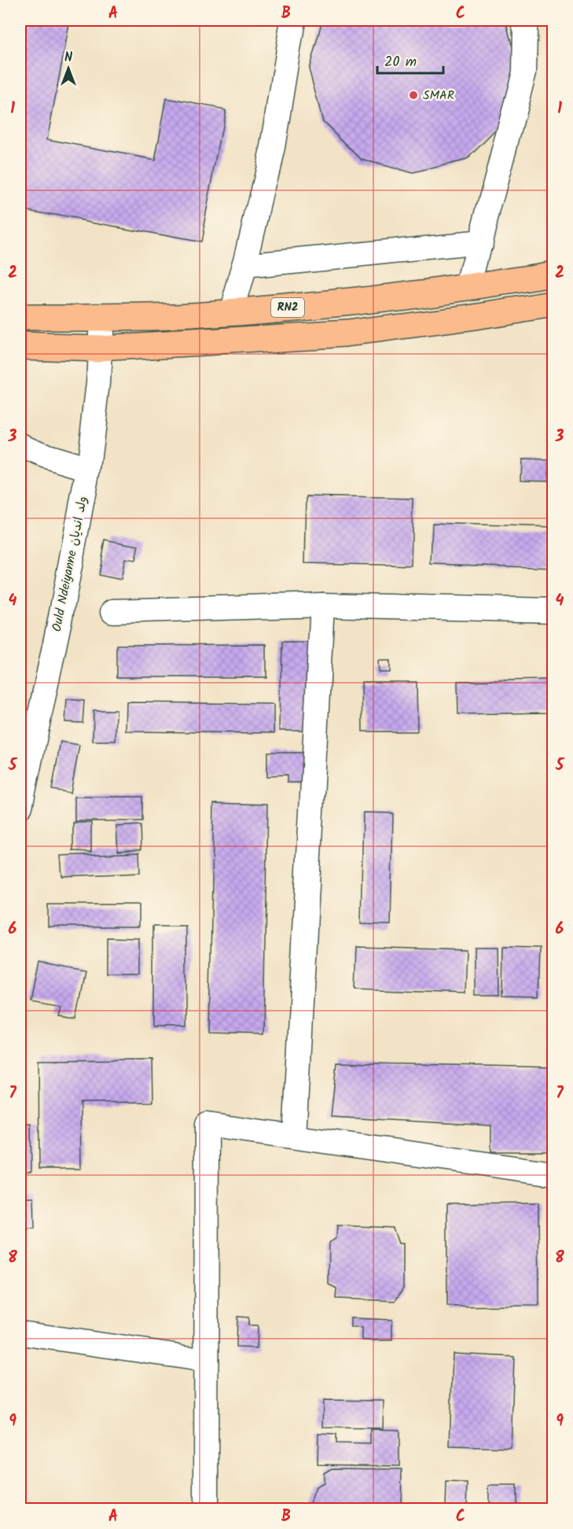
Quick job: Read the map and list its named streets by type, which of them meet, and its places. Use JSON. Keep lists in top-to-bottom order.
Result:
{
  "streets": {
    "highway": ["RN2"],
    "street": ["Ould Ndeiyanne ولد انديان"]
  },
  "crossings": [
    ["RN2", "Ould Ndeiyanne ولد انديان"]
  ],
  "places": ["SMAR"],
  "scale_bar": "20 m",
  "north": "top",
  "grid": {
    "columns": ["A", "B", "C"],
    "rows": [
      "1",
      "2",
      "3",
      "4",
      "5",
      "6",
      "7",
      "8",
      "9"
    ]
  }
}
